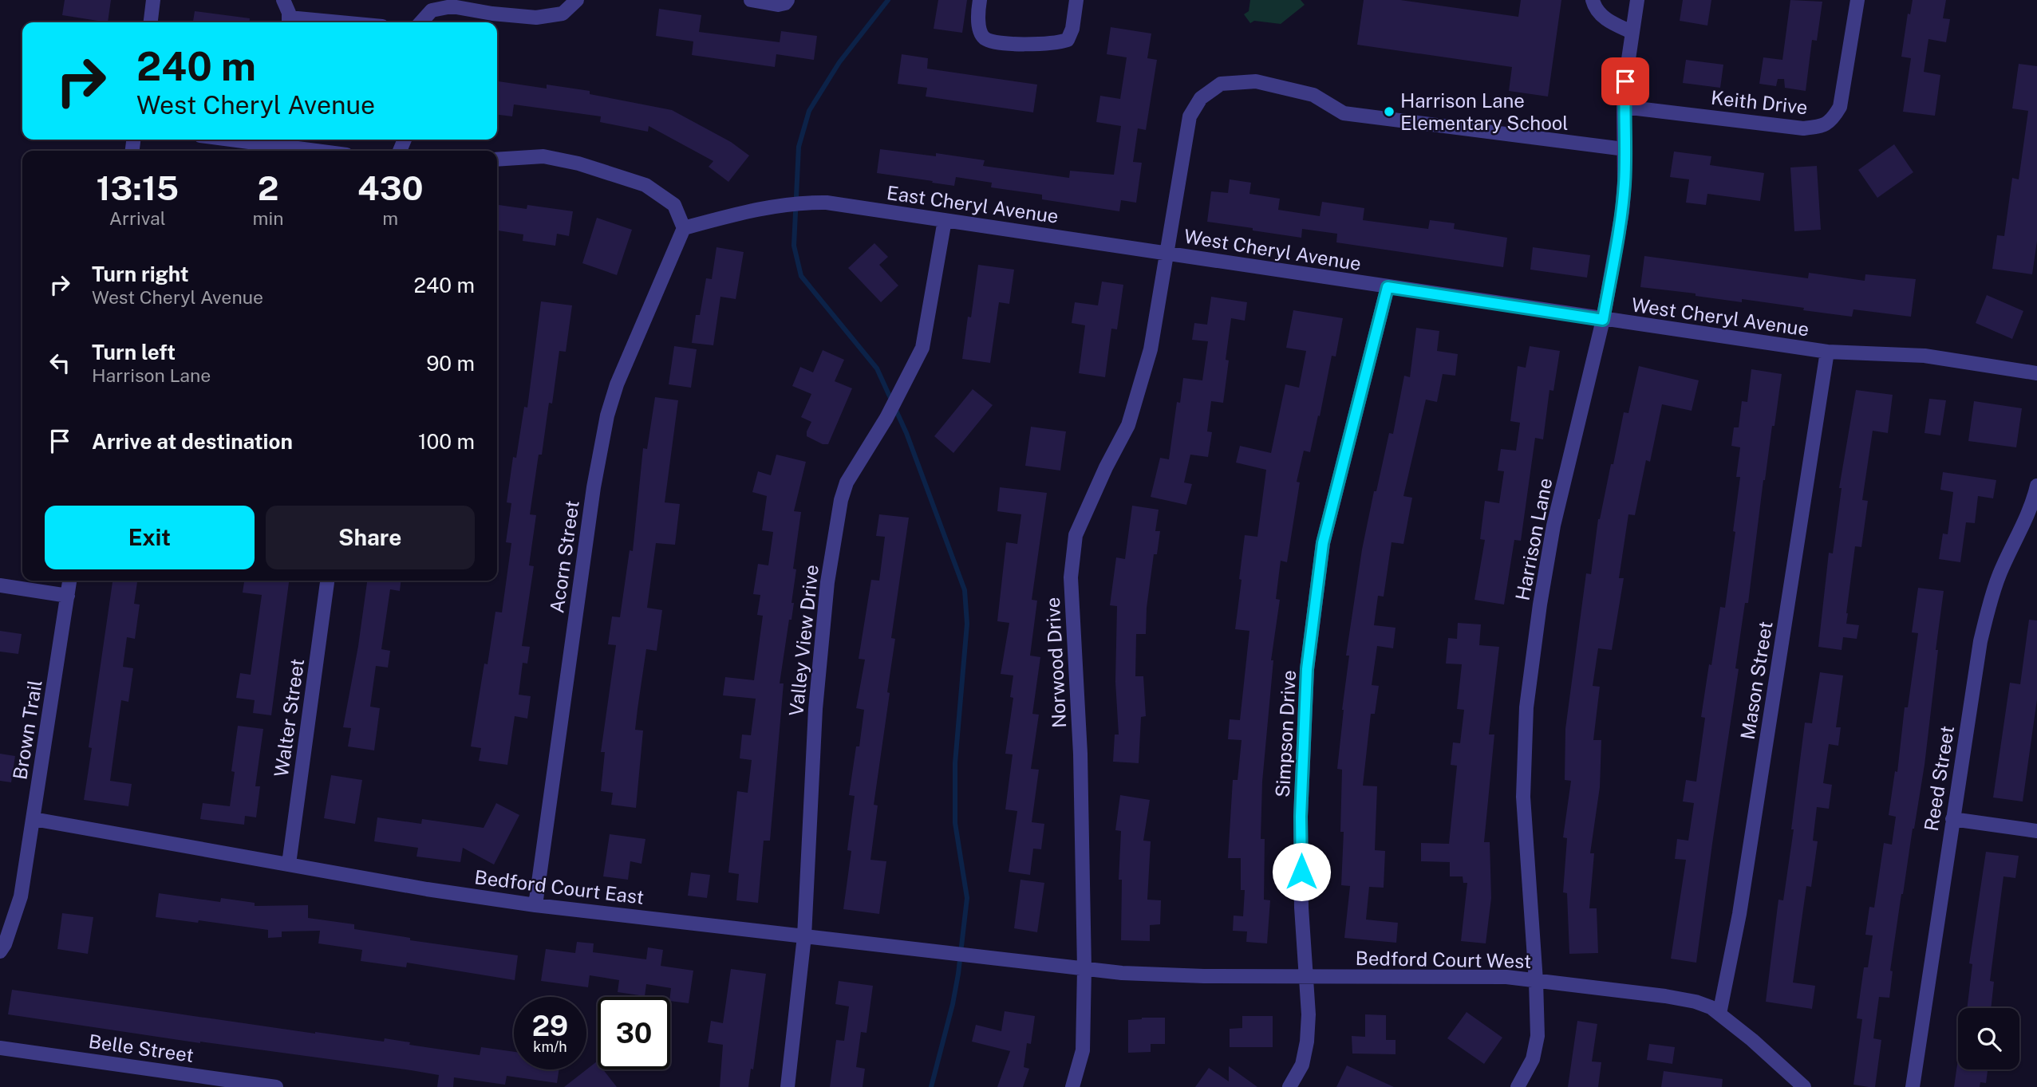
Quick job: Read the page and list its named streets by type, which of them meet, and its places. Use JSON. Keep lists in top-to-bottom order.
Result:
{
  "streets": {
    "street": [
      "Keith Drive",
      "East Cheryl Avenue",
      "West Cheryl Avenue",
      "Harrison Lane",
      "Acorn Street",
      "Valley View Drive",
      "Norwood Drive",
      "Mason Street",
      "Walter Street",
      "Brown Trail",
      "Simpson Drive",
      "Reed Street",
      "Bedford Court East",
      "Bedford Court West",
      "Belle Street"
    ]
  },
  "crossings": [
    ["Keith Drive", "Harrison Lane"],
    ["East Cheryl Avenue", "West Cheryl Avenue"],
    ["East Cheryl Avenue", "Acorn Street"],
    ["East Cheryl Avenue", "Valley View Drive"],
    ["East Cheryl Avenue", "Norwood Drive"],
    ["West Cheryl Avenue", "Harrison Lane"],
    ["West Cheryl Avenue", "Norwood Drive"],
    ["West Cheryl Avenue", "Mason Street"],
    ["West Cheryl Avenue", "Simpson Drive"],
    ["Harrison Lane", "Norwood Drive"],
    ["Harrison Lane", "Bedford Court West"],
    ["Acorn Street", "Bedford Court East"],
    ["Valley View Drive", "Bedford Court East"],
    ["Norwood Drive", "Bedford Court East"],
    ["Norwood Drive", "Bedford Court West"],
    ["Mason Street", "Bedford Court West"],
    ["Walter Street", "Bedford Court East"],
    ["Brown Trail", "Bedford Court East"],
    ["Simpson Drive", "Bedford Court West"],
    ["Bedford Court East", "Bedford Court West"]
  ],
  "places": ["Harrison Lane Elementary School"],
  "page": {
    "turn": ["240 m", "West Cheryl Avenue"],
    "eta": [
      "13:15",
      "Arrival",
      "2",
      "min",
      "430",
      "m"
    ],
    "list": [
      {
        "name": "Turn right",
        "note": "West Cheryl Avenue",
        "value": "240 m"
      },
      {
        "name": "Turn left",
        "note": "Harrison Lane",
        "value": "90 m"
      },
      {
        "name": "Arrive at destination",
        "value": "100 m"
      }
    ],
    "buttons": ["Exit", "Share"],
    "speed": "29 km/h",
    "limit": "30"
  }
}
